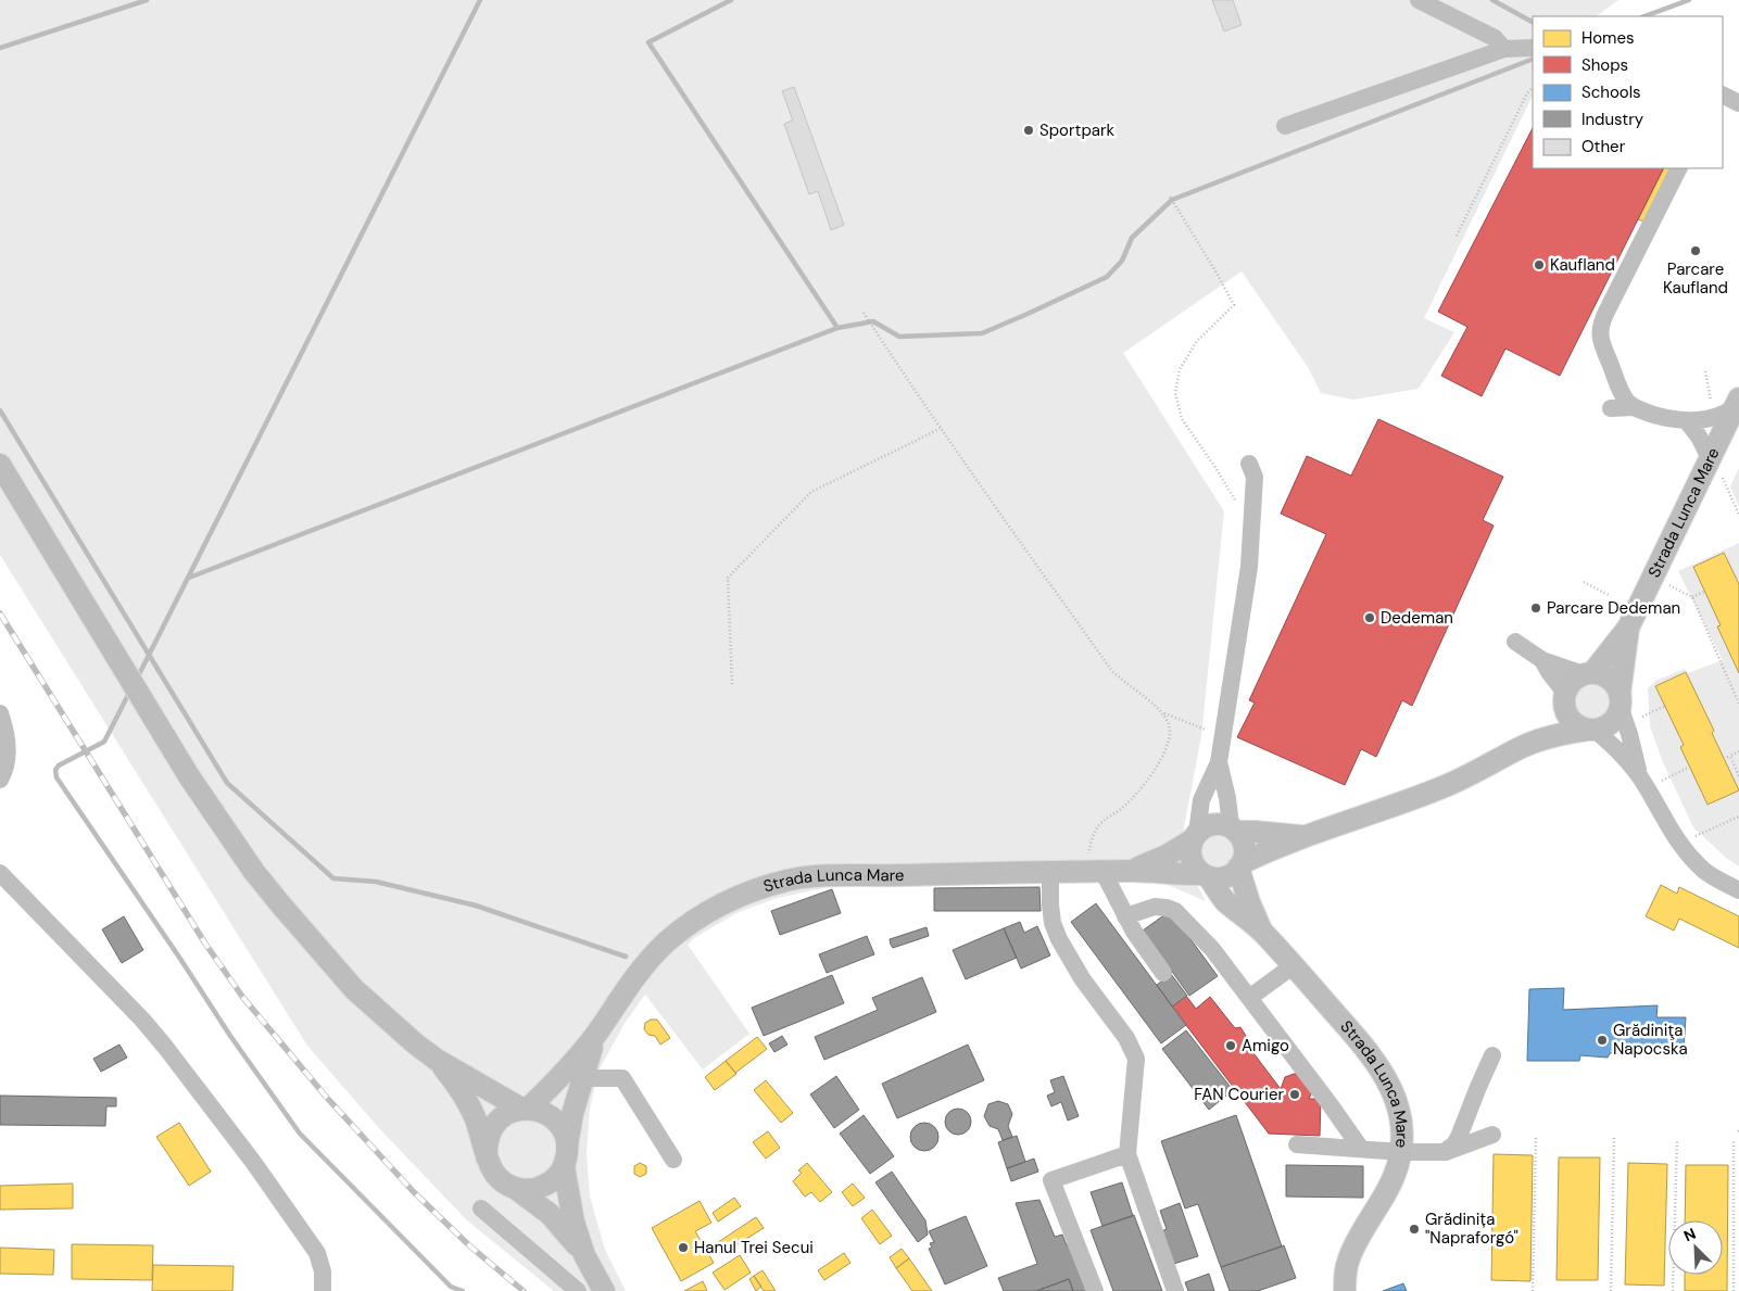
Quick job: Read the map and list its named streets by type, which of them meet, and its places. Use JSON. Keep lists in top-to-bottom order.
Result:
{
  "streets": {
    "main road": ["Strada Lunca Mare"]
  },
  "places": [
    "Sportpark",
    "Parcare Kaufland",
    "Kaufland",
    "Parcare Dedeman",
    "Dedeman",
    "Grădiniţa Napocska",
    "Amigo",
    "FAN Courier",
    "Grădinița \"Napraforgó\"",
    "Hanul Trei Secui"
  ],
  "legend": [
    "Homes",
    "Shops",
    "Schools",
    "Industry",
    "Other"
  ],
  "north": "top left"
}
